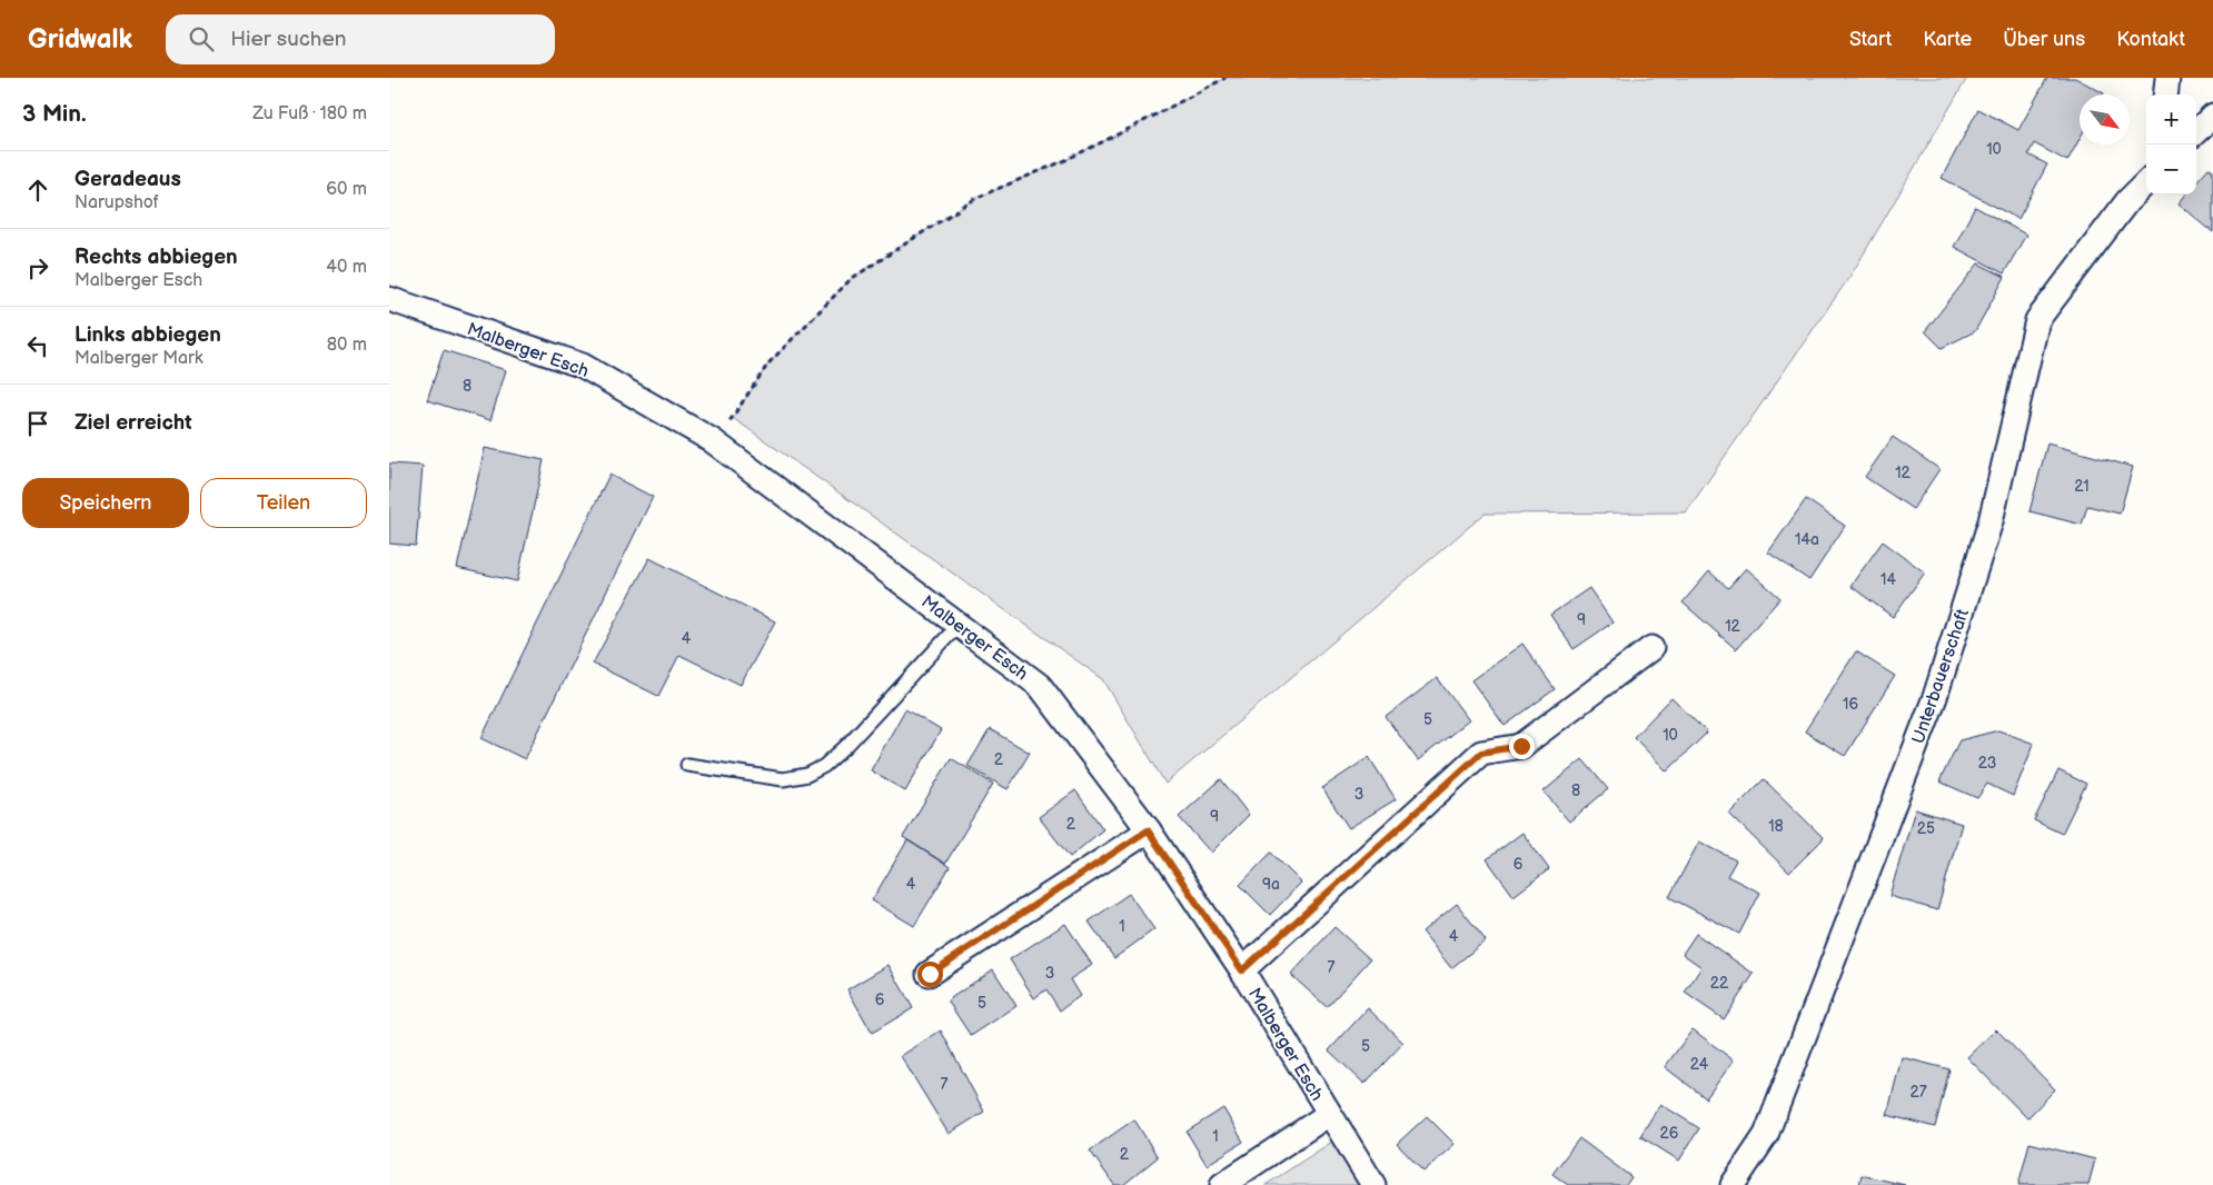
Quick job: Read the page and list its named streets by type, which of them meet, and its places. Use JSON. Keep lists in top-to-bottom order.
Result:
{
  "streets": {
    "street": ["Malberger Esch", "Unterbauerschaft"]
  },
  "house_numbers": [
    "10",
    "8",
    "12",
    "21",
    "14a",
    "14",
    "9",
    "12",
    "4",
    "16",
    "5",
    "10",
    "2",
    "23",
    "8",
    "3",
    "9",
    "2",
    "18",
    "25",
    "6",
    "4",
    "9a",
    "1",
    "4",
    "7",
    "3",
    "22",
    "6",
    "5",
    "5",
    "24",
    "7",
    "27",
    "26",
    "1",
    "2"
  ],
  "north": "bottom right",
  "page": {
    "header": "Gridwalk",
    "search": "Hier suchen",
    "nav": [
      "Start",
      "Karte",
      "Über uns",
      "Kontakt"
    ],
    "heading": ["3 Min.", "Zu Fuß · 180 m"],
    "map_buttons": ["+", "−"],
    "list": [
      ["Geradeaus", "Narupshof", "60 m"],
      ["Rechts abbiegen", "Malberger Esch", "40 m"],
      ["Links abbiegen", "Malberger Mark", "80 m"],
      "Ziel erreicht"
    ],
    "buttons": ["Speichern", "Teilen"]
  }
}
